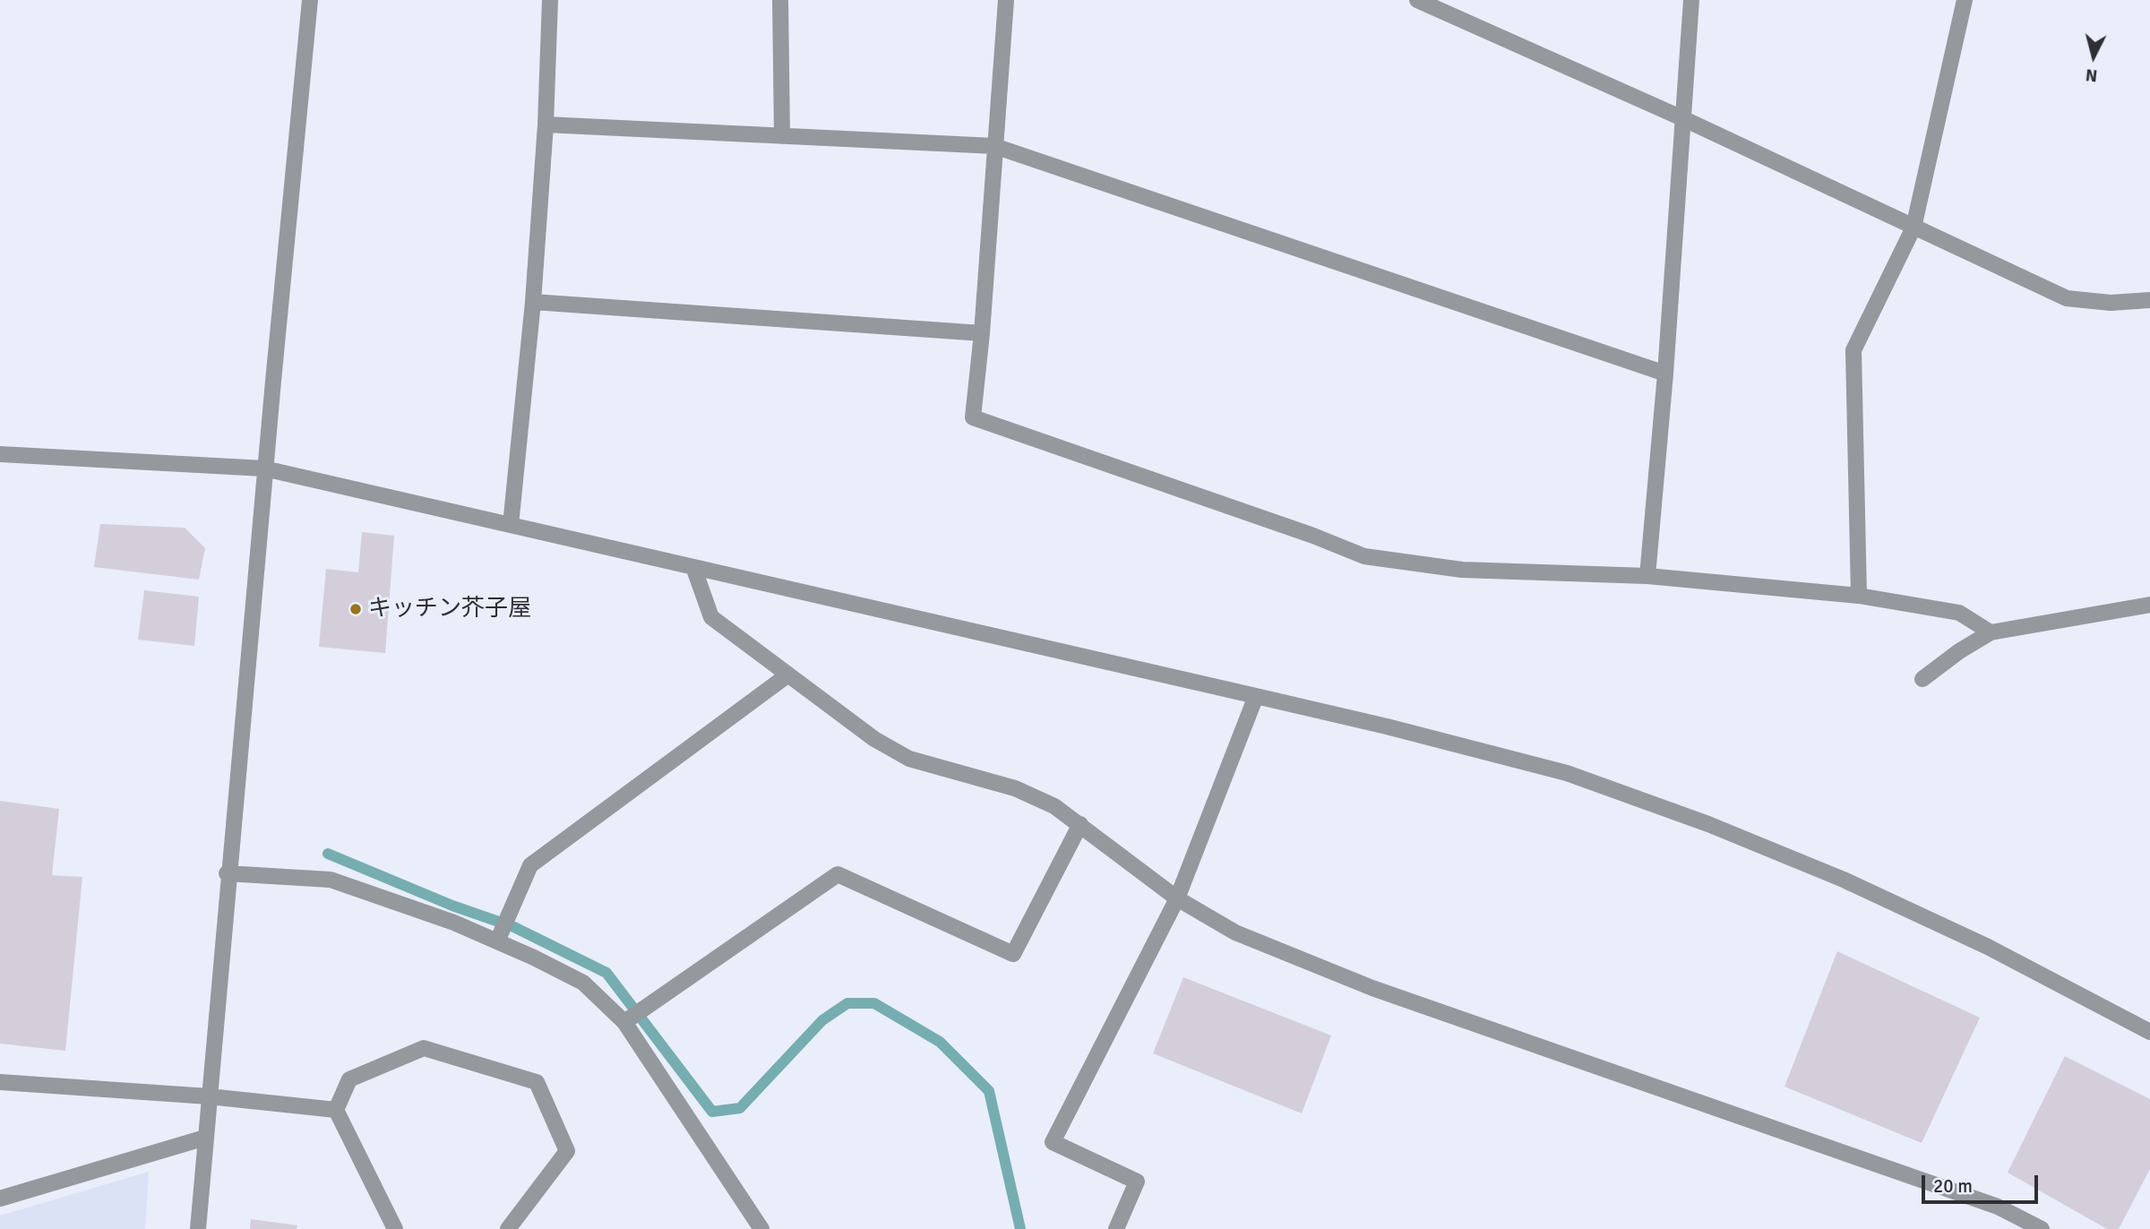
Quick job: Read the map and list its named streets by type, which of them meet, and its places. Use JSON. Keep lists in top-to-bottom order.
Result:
{
  "places": ["キッチン芥子屋"],
  "scale_bar": "20 m",
  "north": "bottom"
}
